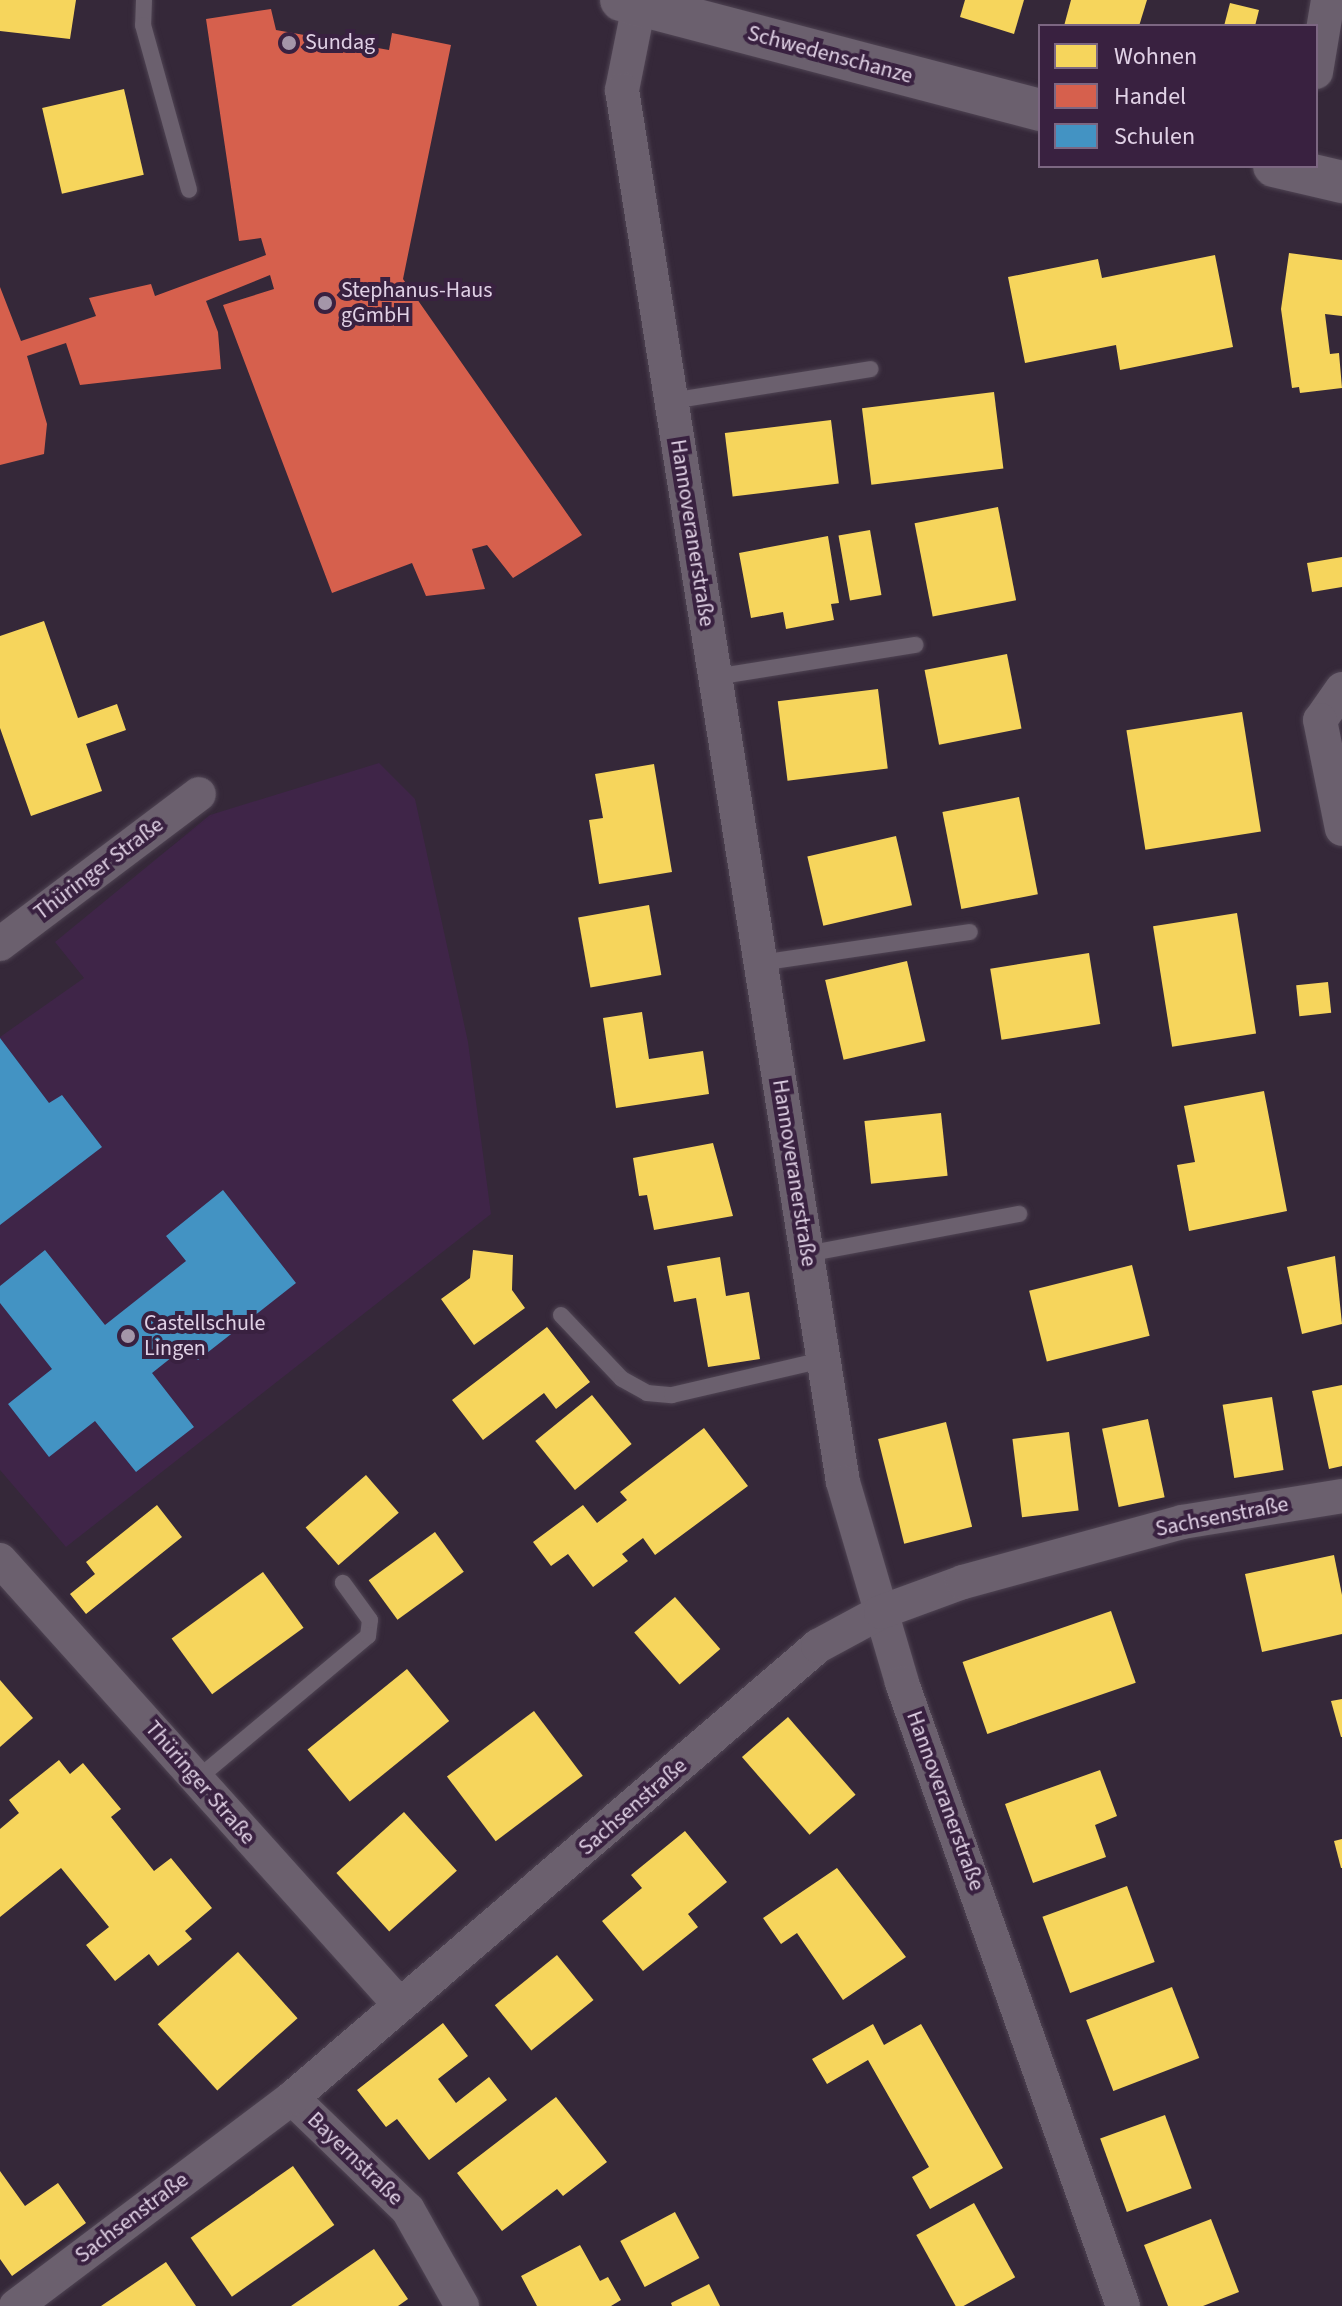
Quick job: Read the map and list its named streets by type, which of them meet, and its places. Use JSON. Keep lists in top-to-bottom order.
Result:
{
  "streets": {
    "street": [
      "Schwedenschanze",
      "Hannoveranerstraße",
      "Thüringer Straße",
      "Sachsenstraße",
      "Bayernstraße"
    ]
  },
  "crossings": [
    ["Schwedenschanze", "Hannoveranerstraße"],
    ["Hannoveranerstraße", "Sachsenstraße"],
    ["Thüringer Straße", "Sachsenstraße"],
    ["Sachsenstraße", "Bayernstraße"]
  ],
  "places": ["Sundag", "Stephanus-Haus gGmbH", "Castellschule Lingen"],
  "legend": ["Wohnen", "Handel", "Schulen"]
}
